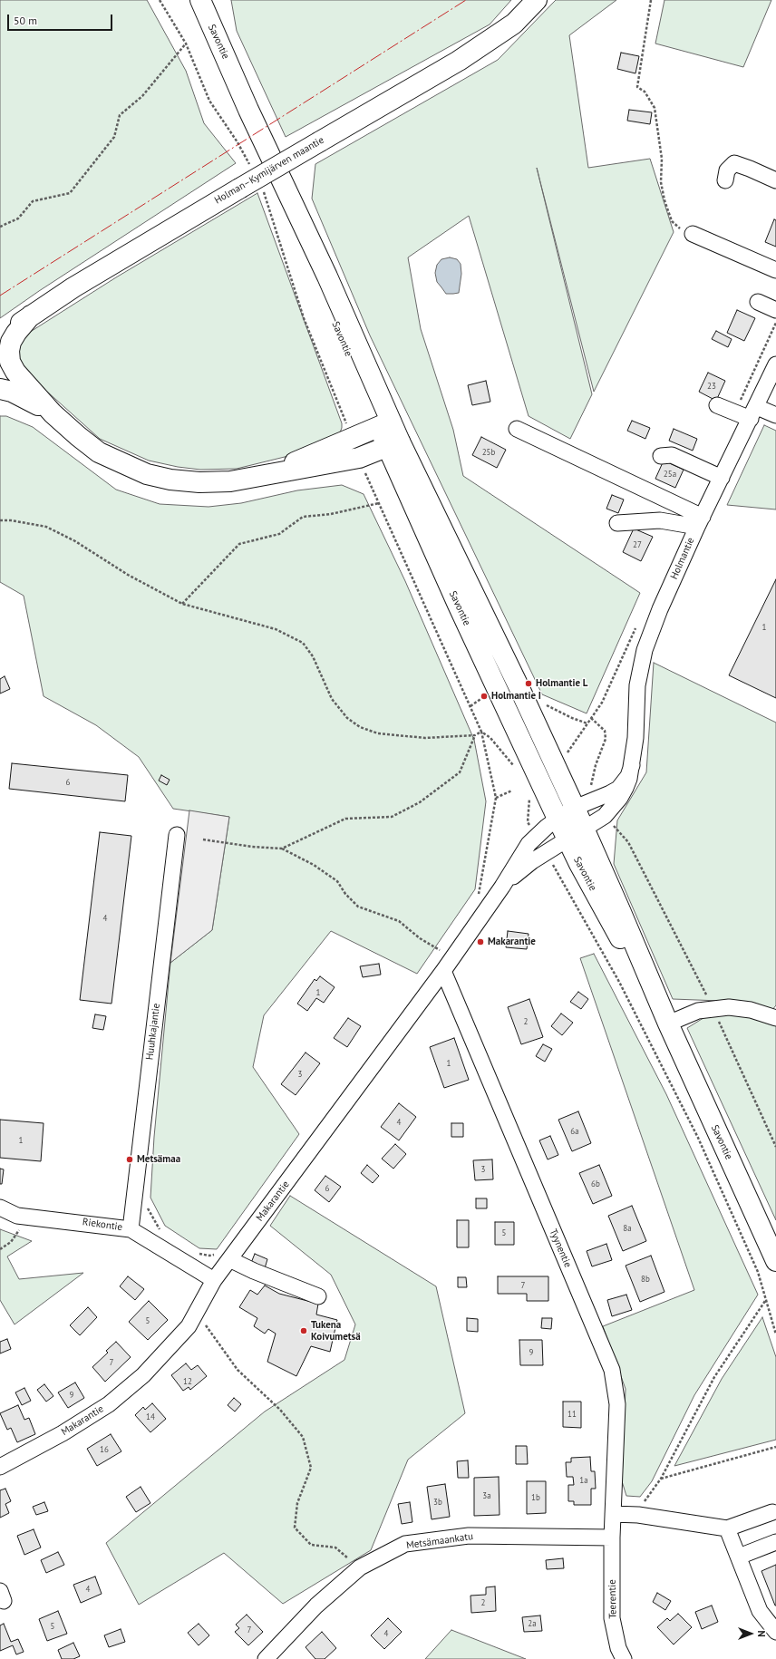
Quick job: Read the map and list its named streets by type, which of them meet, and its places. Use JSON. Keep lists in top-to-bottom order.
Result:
{
  "streets": {
    "main road": ["Savontie", "Holman–Kymijärven maantie"],
    "street": [
      "Holmantie",
      "Huuhkajantie",
      "Makarantie",
      "Riekontie",
      "Tyynentie",
      "Metsämaankatu",
      "Teerentie"
    ]
  },
  "crossings": [
    ["Savontie", "Holmantie"],
    ["Savontie", "Makarantie"],
    ["Holmantie", "Makarantie"],
    ["Huuhkajantie", "Riekontie"],
    ["Makarantie", "Riekontie"],
    ["Makarantie", "Tyynentie"],
    ["Tyynentie", "Metsämaankatu"],
    ["Tyynentie", "Teerentie"],
    ["Metsämaankatu", "Teerentie"]
  ],
  "places": [
    "Holmantie L",
    "Holmantie I",
    "Makarantie",
    "Metsämaa",
    "Tukena Koivumetsä"
  ],
  "house_numbers": [
    "23",
    "25b",
    "25a",
    "27",
    "1",
    "6",
    "4",
    "1",
    "2",
    "1",
    "3",
    "4",
    "6a",
    "1",
    "3",
    "6b",
    "6",
    "8a",
    "5",
    "8b",
    "7",
    "5",
    "9",
    "7",
    "12",
    "9",
    "11",
    "14",
    "16",
    "1a",
    "3a",
    "1b",
    "3b",
    "4",
    "2",
    "2a",
    "5",
    "7",
    "4"
  ],
  "scale_bar": "50 m",
  "north": "right"
}
